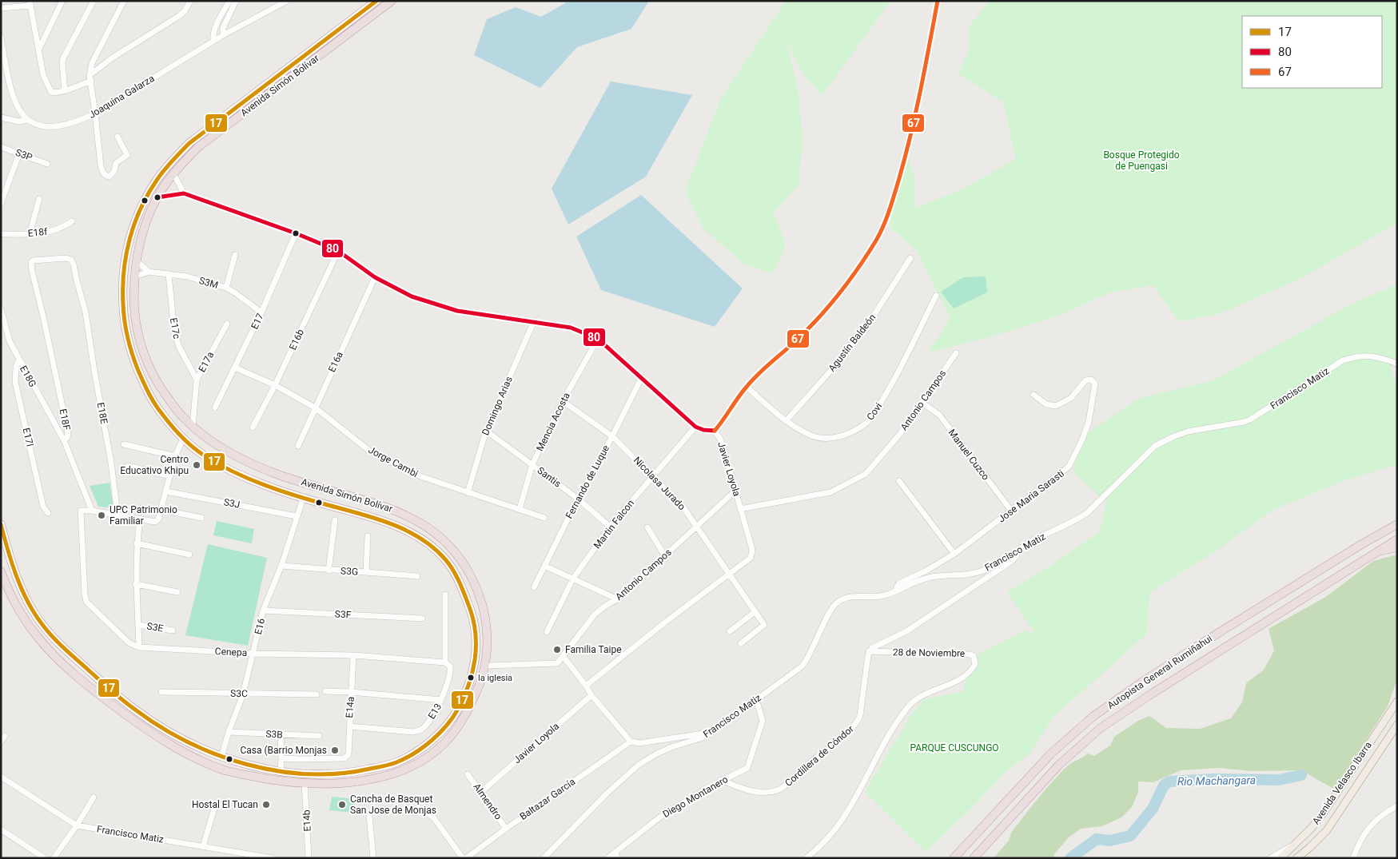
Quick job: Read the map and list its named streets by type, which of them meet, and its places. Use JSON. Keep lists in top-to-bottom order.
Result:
{
  "streets": {
    "highway": ["Avenida Simón Bolívar", "Autopista General Rumiñahui"],
    "main road": ["Avenida Velasco Ibarra"],
    "street": [
      "Joaquina Galarza",
      "S3P",
      "E18f",
      "S3M",
      "E17",
      "E17c",
      "E16b",
      "Agustín Baldeón",
      "E17a",
      "E16a",
      "E18G",
      "Francisco Matiz",
      "Antonio Campos",
      "Domingo Arias",
      "Covi",
      "E18E",
      "E18F",
      "Mencia Acosta",
      "E17l",
      "Manuel Cuzco",
      "Jorge Cambi",
      "Javier Loyola",
      "Santis",
      "Fernando de Luque",
      "Nicolasa Jurado",
      "Jose Maria Sarasti",
      "S3J",
      "Martin Falcon",
      "S3G",
      "S3F",
      "E16",
      "S3E",
      "Cenepa",
      "28 de Noviembre",
      "S3C",
      "E14a",
      "E13",
      "S3B",
      "Cordillera de Cóndor",
      "Diego Montanero",
      "Baltazar García",
      "Almendro",
      "E14b"
    ]
  },
  "crossings": [
    ["Avenida Simón Bolívar", "S3M"],
    ["Avenida Simón Bolívar", "E17a"],
    ["Avenida Simón Bolívar", "Javier Loyola"],
    ["Avenida Simón Bolívar", "E16"],
    ["Avenida Simón Bolívar", "E14b"],
    ["S3M", "E17"],
    ["S3M", "E17c"],
    ["E17", "Jorge Cambi"],
    ["E17", "Javier Loyola"],
    ["E17c", "E17a"],
    ["E16b", "Jorge Cambi"],
    ["E16b", "Javier Loyola"],
    ["Agustín Baldeón", "Covi"],
    ["E16a", "Jorge Cambi"],
    ["E16a", "Javier Loyola"],
    ["E18G", "E18F"],
    ["E18G", "E17l"],
    ["Francisco Matiz", "Jose Maria Sarasti"],
    ["Francisco Matiz", "Diego Montanero"],
    ["Antonio Campos", "Manuel Cuzco"],
    ["Antonio Campos", "Javier Loyola"],
    ["Antonio Campos", "Nicolasa Jurado"],
    ["Domingo Arias", "Jorge Cambi"],
    ["Domingo Arias", "Javier Loyola"],
    ["Domingo Arias", "Santis"],
    ["E18E", "E18F"],
    ["Mencia Acosta", "Jorge Cambi"],
    ["Mencia Acosta", "Javier Loyola"],
    ["Mencia Acosta", "Santis"],
    ["Mencia Acosta", "Nicolasa Jurado"],
    ["Manuel Cuzco", "Jose Maria Sarasti"],
    ["Javier Loyola", "Fernando de Luque"],
    ["Javier Loyola", "Nicolasa Jurado"],
    ["Javier Loyola", "Martin Falcon"],
    ["Javier Loyola", "Almendro"],
    ["Santis", "Fernando de Luque"],
    ["Santis", "Martin Falcon"],
    ["Fernando de Luque", "Nicolasa Jurado"],
    ["Nicolasa Jurado", "Martin Falcon"],
    ["S3J", "E16"],
    ["S3G", "E16"],
    ["S3F", "E16"],
    ["E16", "Cenepa"],
    ["E16", "S3C"],
    ["E16", "S3B"],
    ["Cenepa", "E14a"],
    ["Cenepa", "E13"],
    ["28 de Noviembre", "Cordillera de Cóndor"],
    ["E14a", "E13"],
    ["Cordillera de Cóndor", "Diego Montanero"],
    ["Baltazar García", "Almendro"]
  ],
  "water": ["Rio Machangara"],
  "parks": ["Bosque Protegido de Puengasi", "PARQUE CUSCUNGO"],
  "places": [
    "Centro Educativo Khipu",
    "UPC Patrimonio Familiar",
    "Familia Taipe",
    "la iglesia",
    "Casa (Barrio Monjas",
    "Hostal El Tucan",
    "Cancha de Basquet San Jose de Monjas"
  ],
  "lines": ["transit line 17", "transit line 67", "transit line 80"],
  "legend": ["17", "80", "67"]
}
